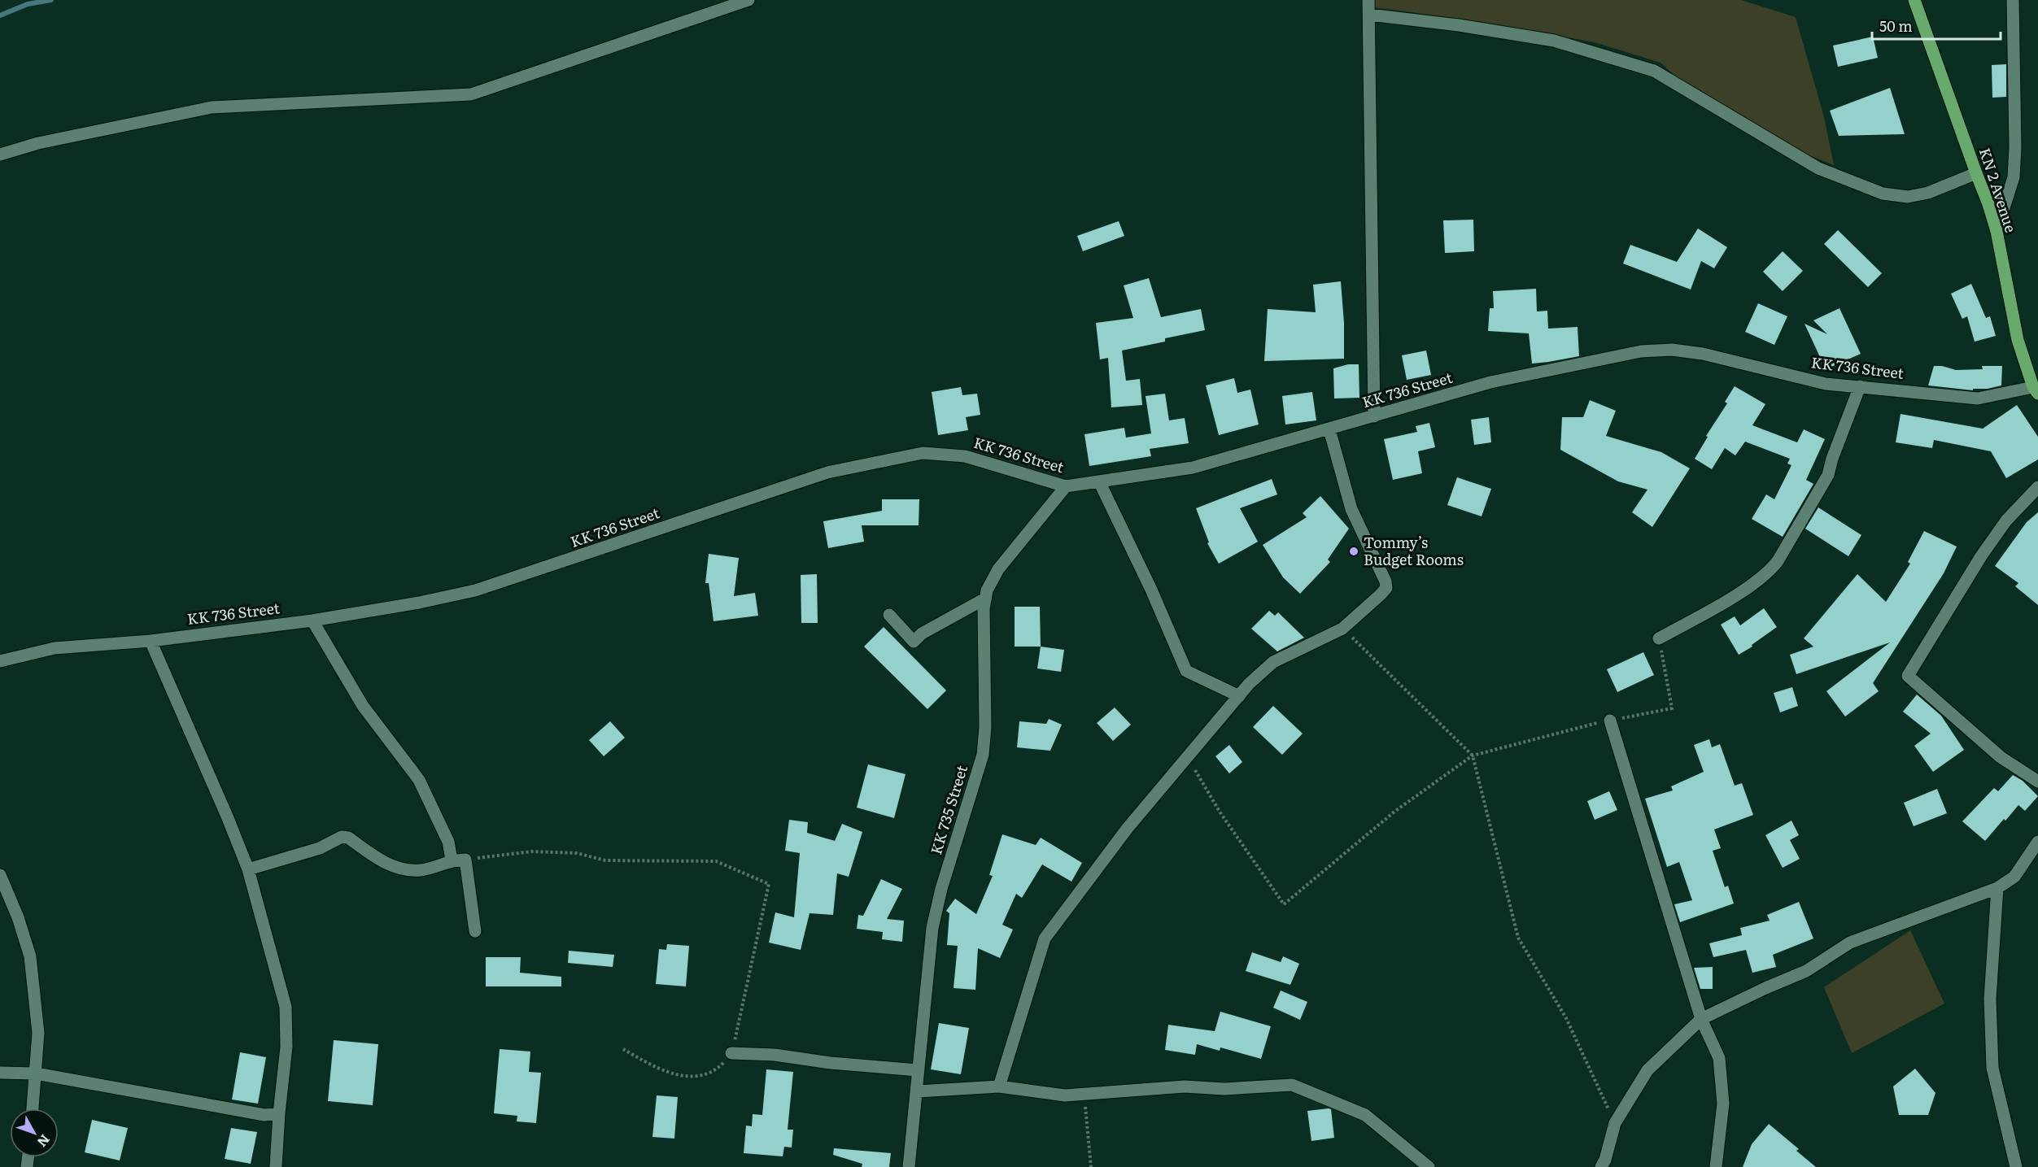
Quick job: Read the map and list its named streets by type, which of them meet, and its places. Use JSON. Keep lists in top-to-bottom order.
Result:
{
  "streets": {
    "main road": ["KN 2 Avenue"],
    "street": ["KK 736 Street", "KK 735 Street"]
  },
  "crossings": [
    ["KN 2 Avenue", "KK 736 Street"],
    ["KK 736 Street", "KK 735 Street"]
  ],
  "places": ["Tommy’s Budget Rooms"],
  "scale_bar": "50 m",
  "north": "bottom right"
}
